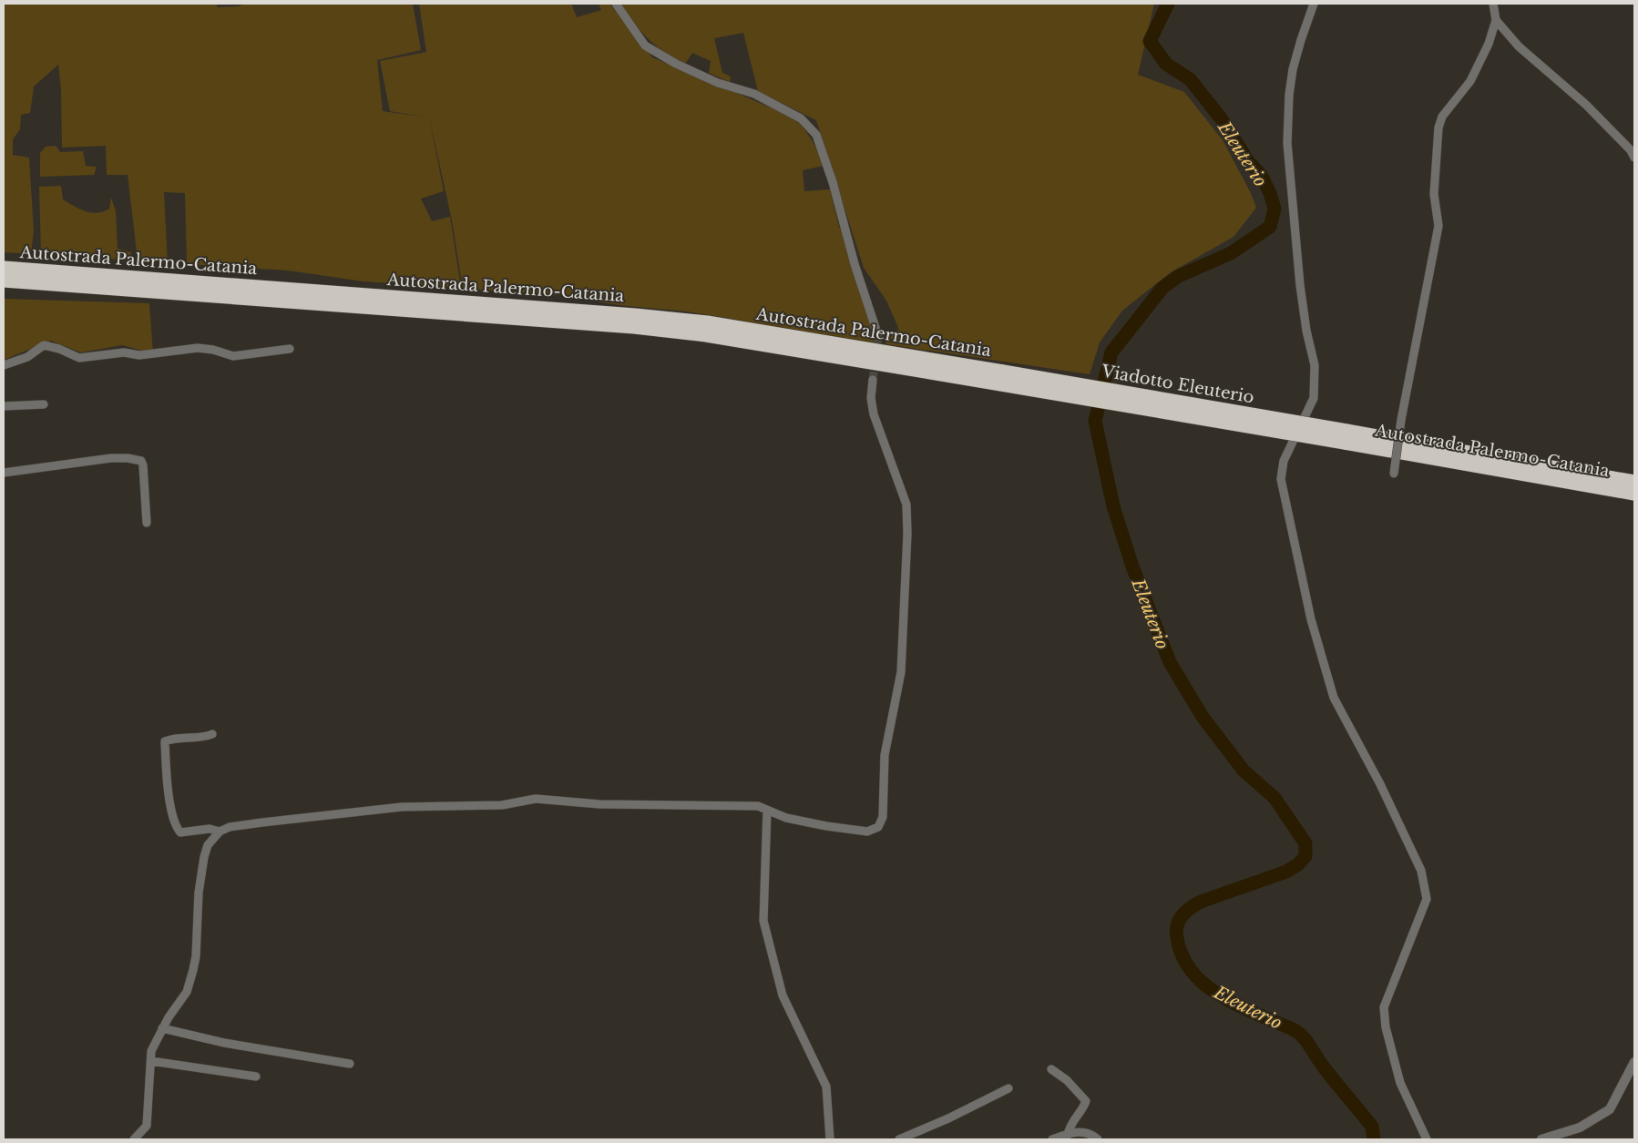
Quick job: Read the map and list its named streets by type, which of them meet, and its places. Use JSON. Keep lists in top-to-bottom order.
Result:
{
  "streets": {
    "highway": ["Autostrada Palermo-Catania", "Viadotto Eleuterio"]
  },
  "crossings": [
    ["Autostrada Palermo-Catania", "Viadotto Eleuterio"]
  ],
  "water": ["Eleuterio"]
}
